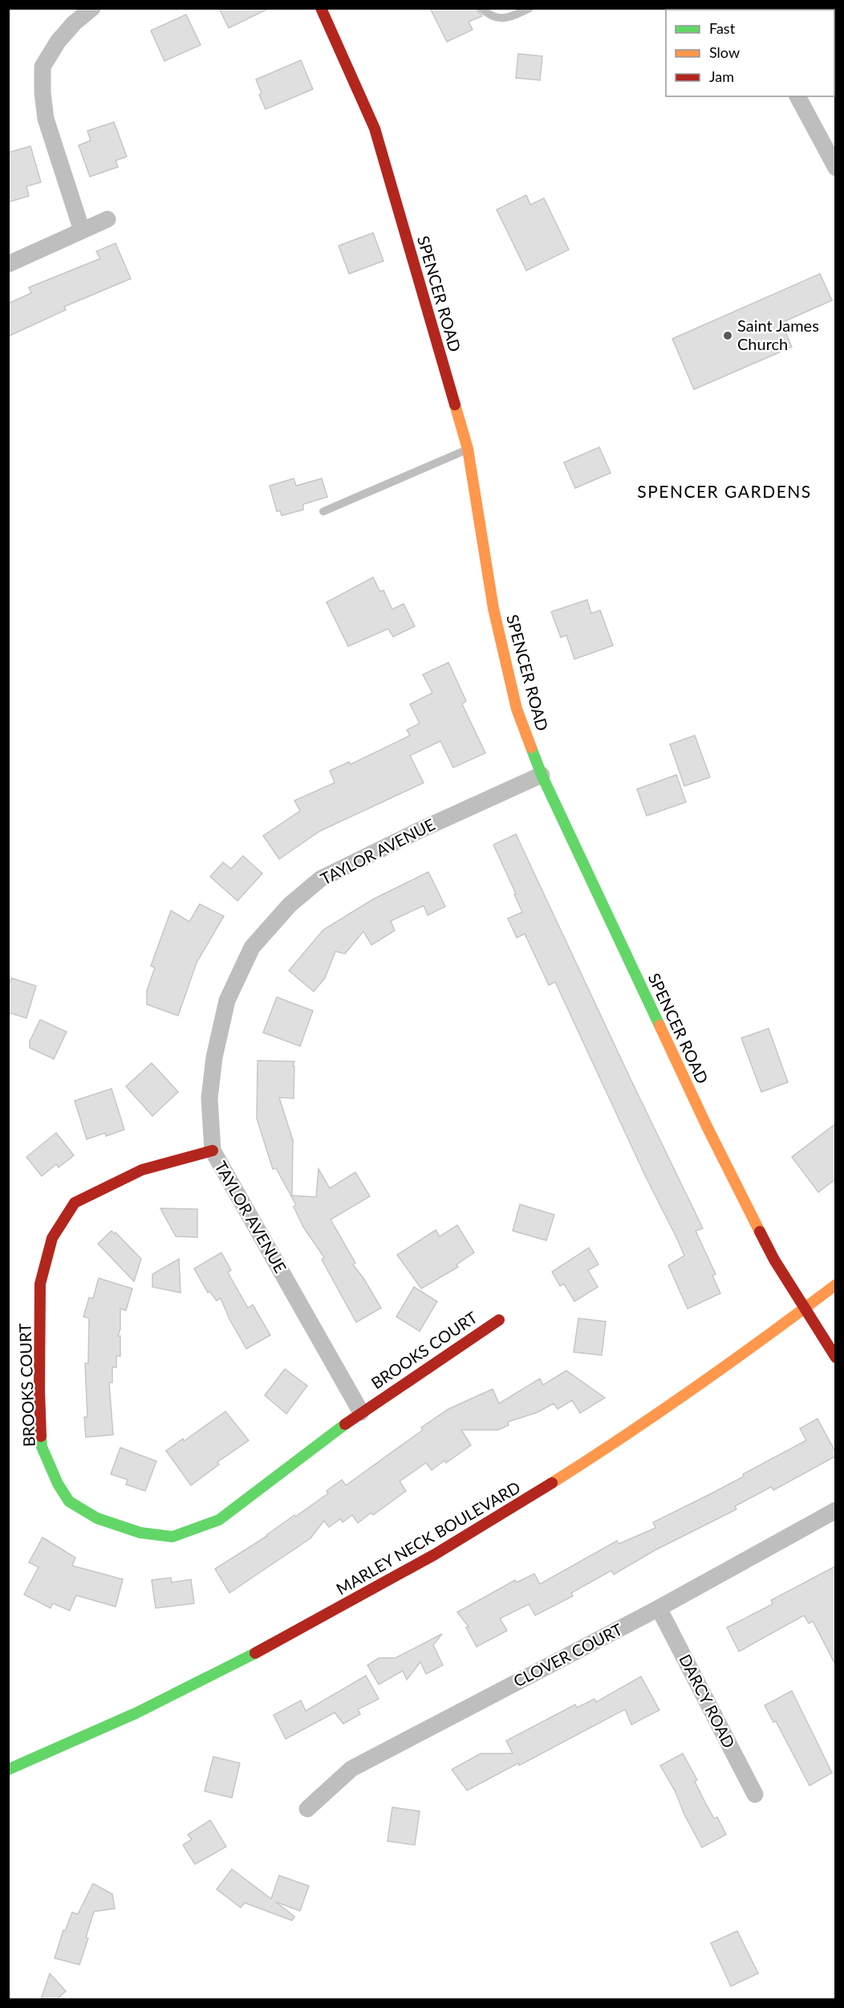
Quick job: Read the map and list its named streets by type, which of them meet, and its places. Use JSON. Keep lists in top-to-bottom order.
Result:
{
  "streets": {
    "street": [
      "SPENCER ROAD",
      "TAYLOR AVENUE",
      "BROOKS COURT",
      "MARLEY NECK BOULEVARD",
      "CLOVER COURT",
      "DARCY ROAD"
    ]
  },
  "crossings": [
    ["SPENCER ROAD", "TAYLOR AVENUE"],
    ["SPENCER ROAD", "MARLEY NECK BOULEVARD"],
    ["TAYLOR AVENUE", "BROOKS COURT"],
    ["CLOVER COURT", "DARCY ROAD"]
  ],
  "districts": ["SPENCER GARDENS"],
  "places": ["Saint James Church"],
  "legend": ["Fast", "Slow", "Jam"]
}
